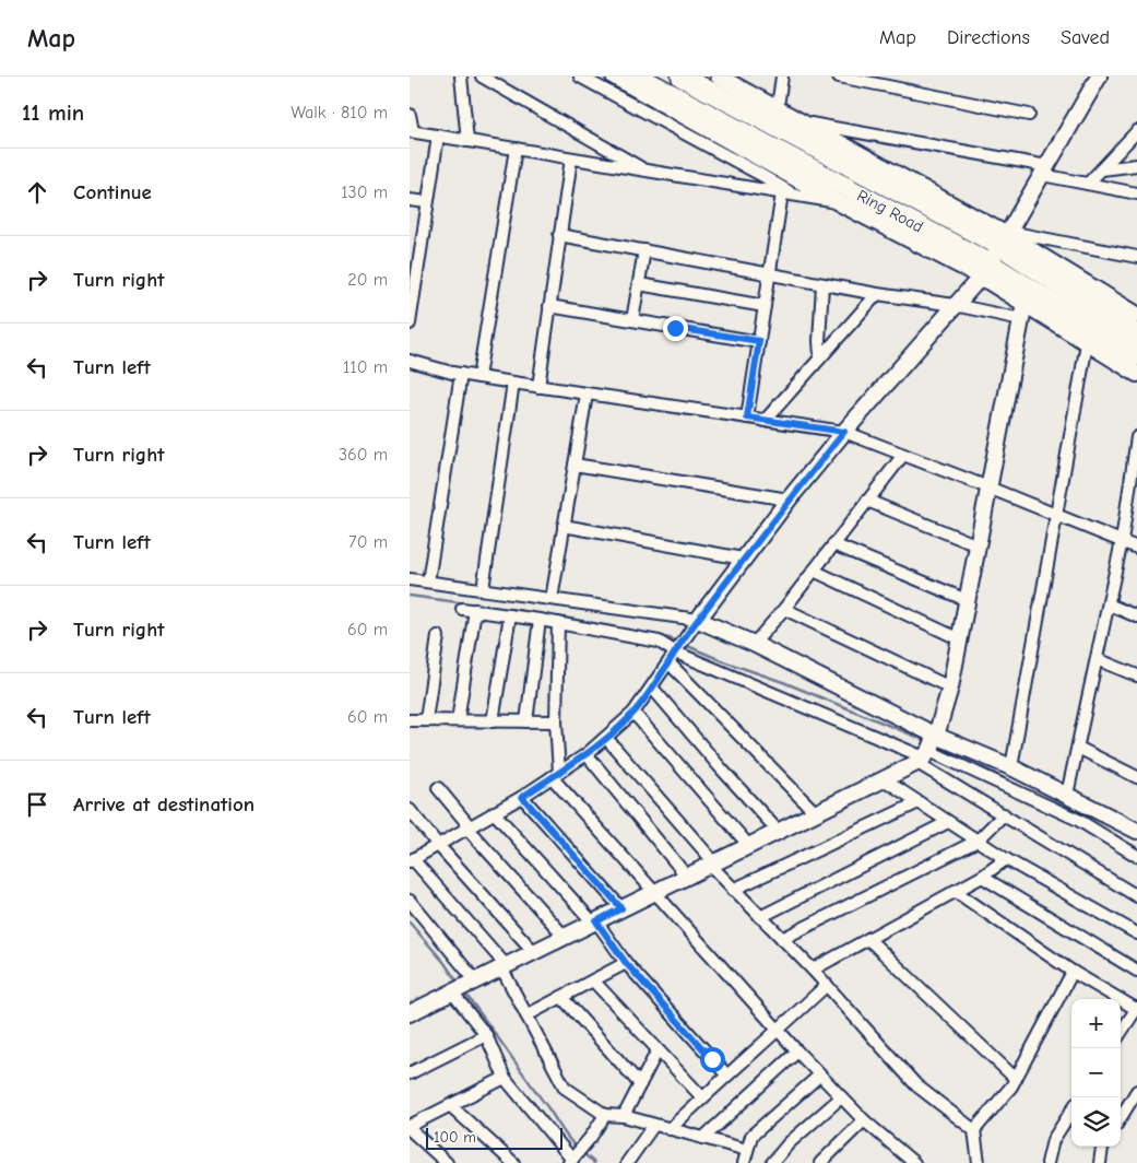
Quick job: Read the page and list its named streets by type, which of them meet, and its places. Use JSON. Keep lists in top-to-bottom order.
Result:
{
  "streets": {
    "highway": ["Ring Road"]
  },
  "scale_bar": "100 m",
  "page": {
    "header": "Map",
    "nav": ["Map", "Directions", "Saved"],
    "heading": ["11 min", "Walk · 810 m"],
    "list": [
      ["Continue", "130 m"],
      ["Turn right", "20 m"],
      ["Turn left", "110 m"],
      ["Turn right", "360 m"],
      ["Turn left", "70 m"],
      ["Turn right", "60 m"],
      ["Turn left", "60 m"],
      "Arrive at destination"
    ],
    "map_buttons": ["+", "−"],
    "scale": "100 m"
  }
}
